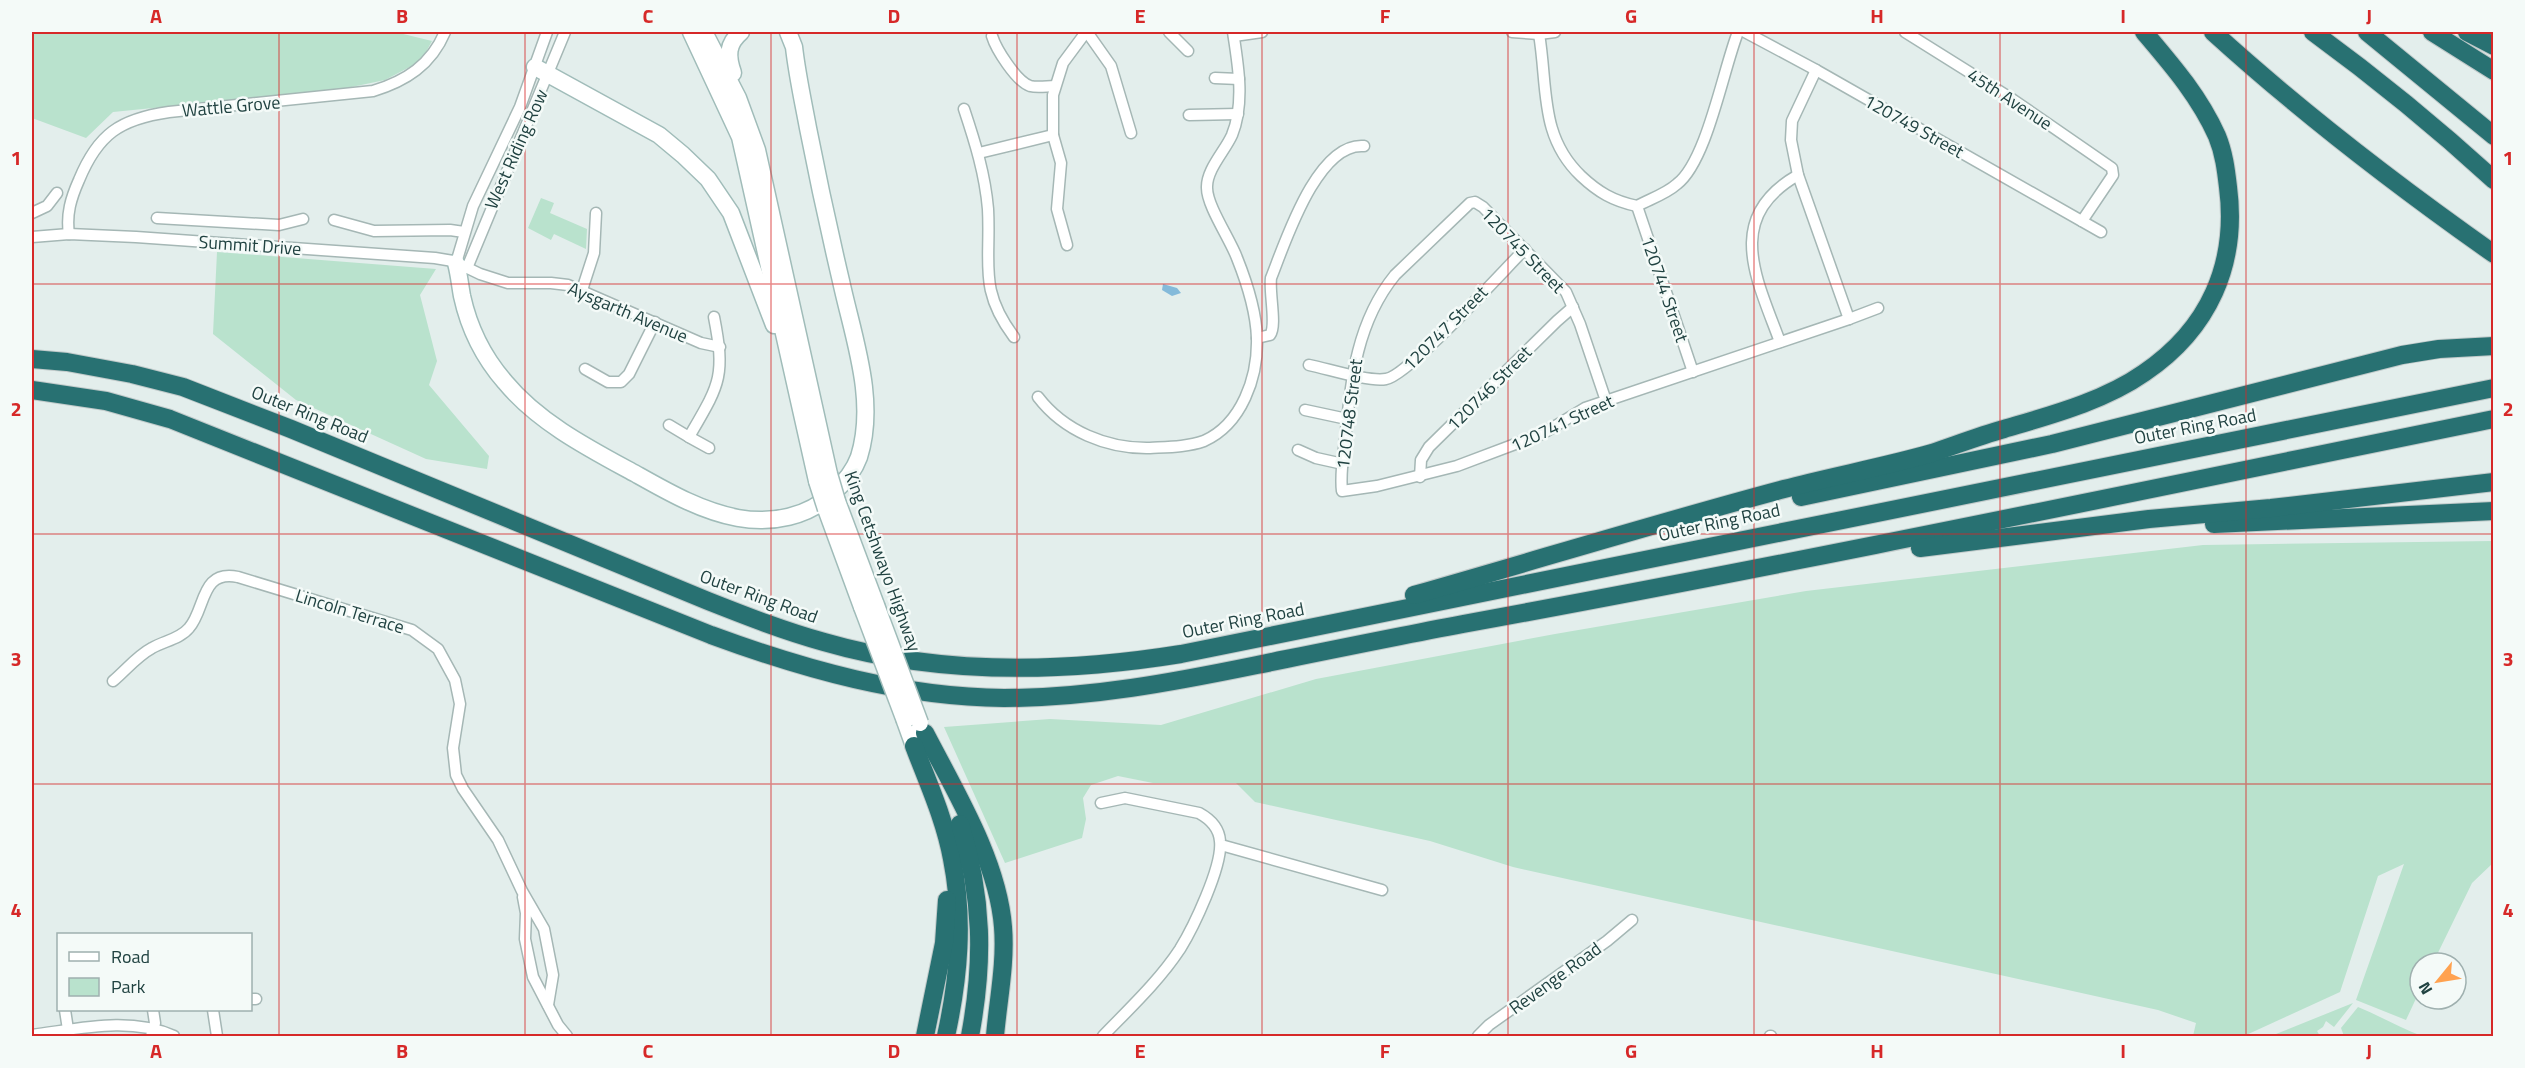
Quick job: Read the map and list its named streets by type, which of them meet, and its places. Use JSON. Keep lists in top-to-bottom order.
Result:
{
  "streets": {
    "highway": ["Outer Ring Road", "King Cetshwayo Highway"],
    "street": [
      "45th Avenue",
      "Wattle Grove",
      "120749 Street",
      "West Riding Row",
      "Summit Drive",
      "120745 Street",
      "120744 Street",
      "Aysgarth Avenue",
      "120747 Street",
      "120746 Street",
      "120748 Street",
      "120741 Street",
      "Lincoln Terrace",
      "Revenge Road"
    ]
  },
  "crossings": [
    ["45th Avenue", "120749 Street"],
    ["Wattle Grove", "Summit Drive"],
    ["West Riding Row", "Summit Drive"],
    ["West Riding Row", "Aysgarth Avenue"],
    ["Summit Drive", "Aysgarth Avenue"],
    ["120745 Street", "120747 Street"],
    ["120745 Street", "120746 Street"],
    ["120745 Street", "120748 Street"],
    ["120745 Street", "120741 Street"],
    ["120744 Street", "120741 Street"],
    ["120747 Street", "120748 Street"],
    ["120746 Street", "120741 Street"],
    ["120748 Street", "120741 Street"]
  ],
  "legend": ["Road", "Park"],
  "north": "bottom left",
  "grid": {
    "columns": [
      "A",
      "B",
      "C",
      "D",
      "E",
      "F",
      "G",
      "H",
      "I",
      "J"
    ],
    "rows": [
      "1",
      "2",
      "3",
      "4"
    ]
  }
}
